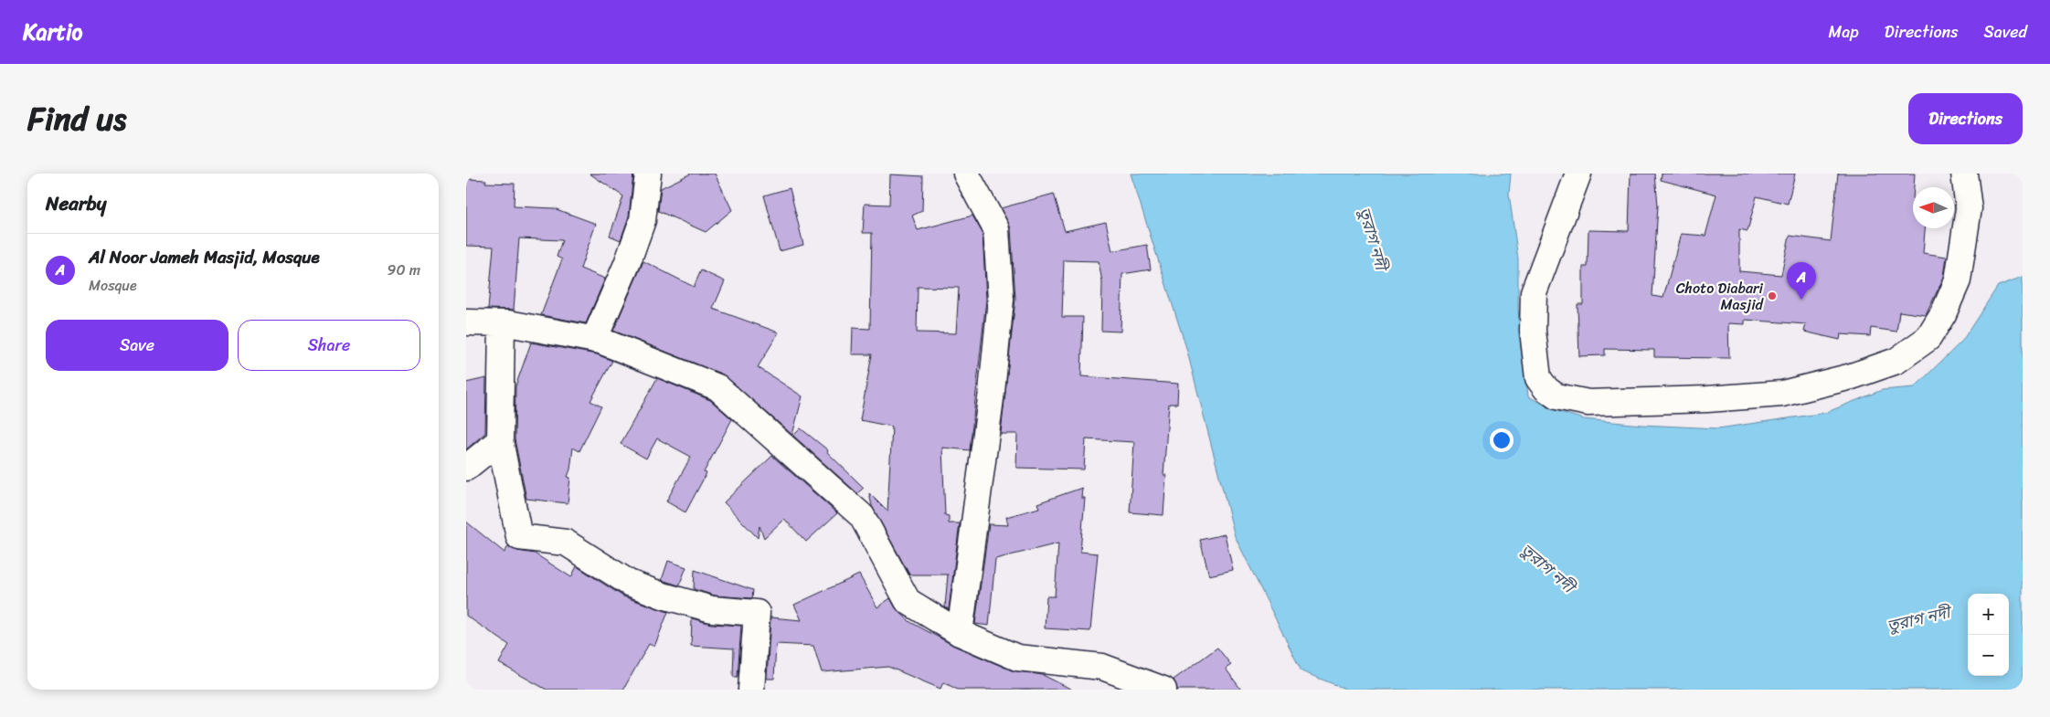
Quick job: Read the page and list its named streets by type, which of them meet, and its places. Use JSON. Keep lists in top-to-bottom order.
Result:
{
  "water": ["তুরাগ নদী"],
  "places": ["Choto Diabari Masjid"],
  "north": "left",
  "page": {
    "header": "Kartio",
    "nav": ["Map", "Directions", "Saved"],
    "title": "Find us",
    "buttons": [
      "Directions",
      ["Save", "Share"]
    ],
    "heading": "Nearby",
    "list": [
      {
        "mark": "A",
        "name": "Al Noor Jameh Masjid, Mosque",
        "note": "Mosque",
        "value": "90 m"
      }
    ],
    "pins": "A",
    "map_buttons": ["+", "−"]
  }
}
